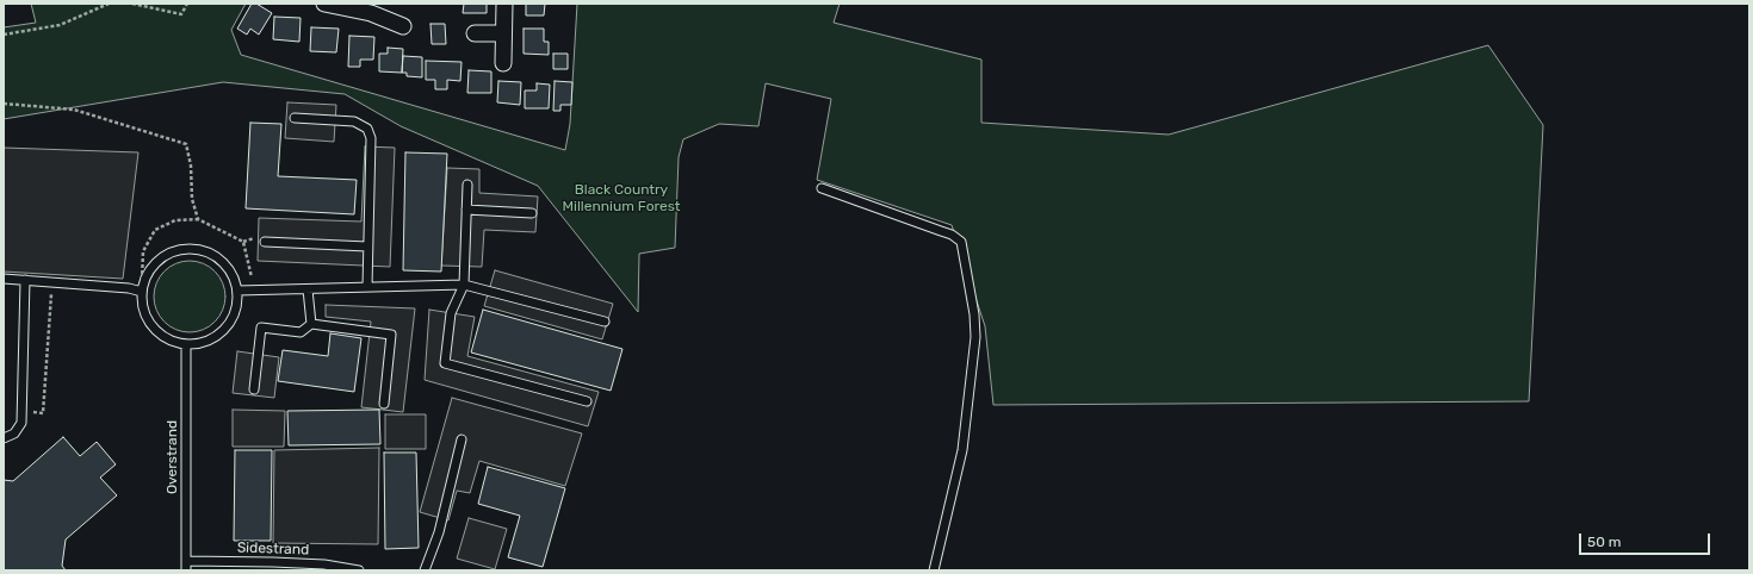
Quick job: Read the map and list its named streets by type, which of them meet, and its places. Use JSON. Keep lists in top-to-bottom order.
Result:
{
  "streets": {
    "lane": ["Overstrand", "Sidestrand"]
  },
  "crossings": [
    ["Overstrand", "Sidestrand"]
  ],
  "parks": ["Black Country Millennium Forest"],
  "scale_bar": "50 m"
}
